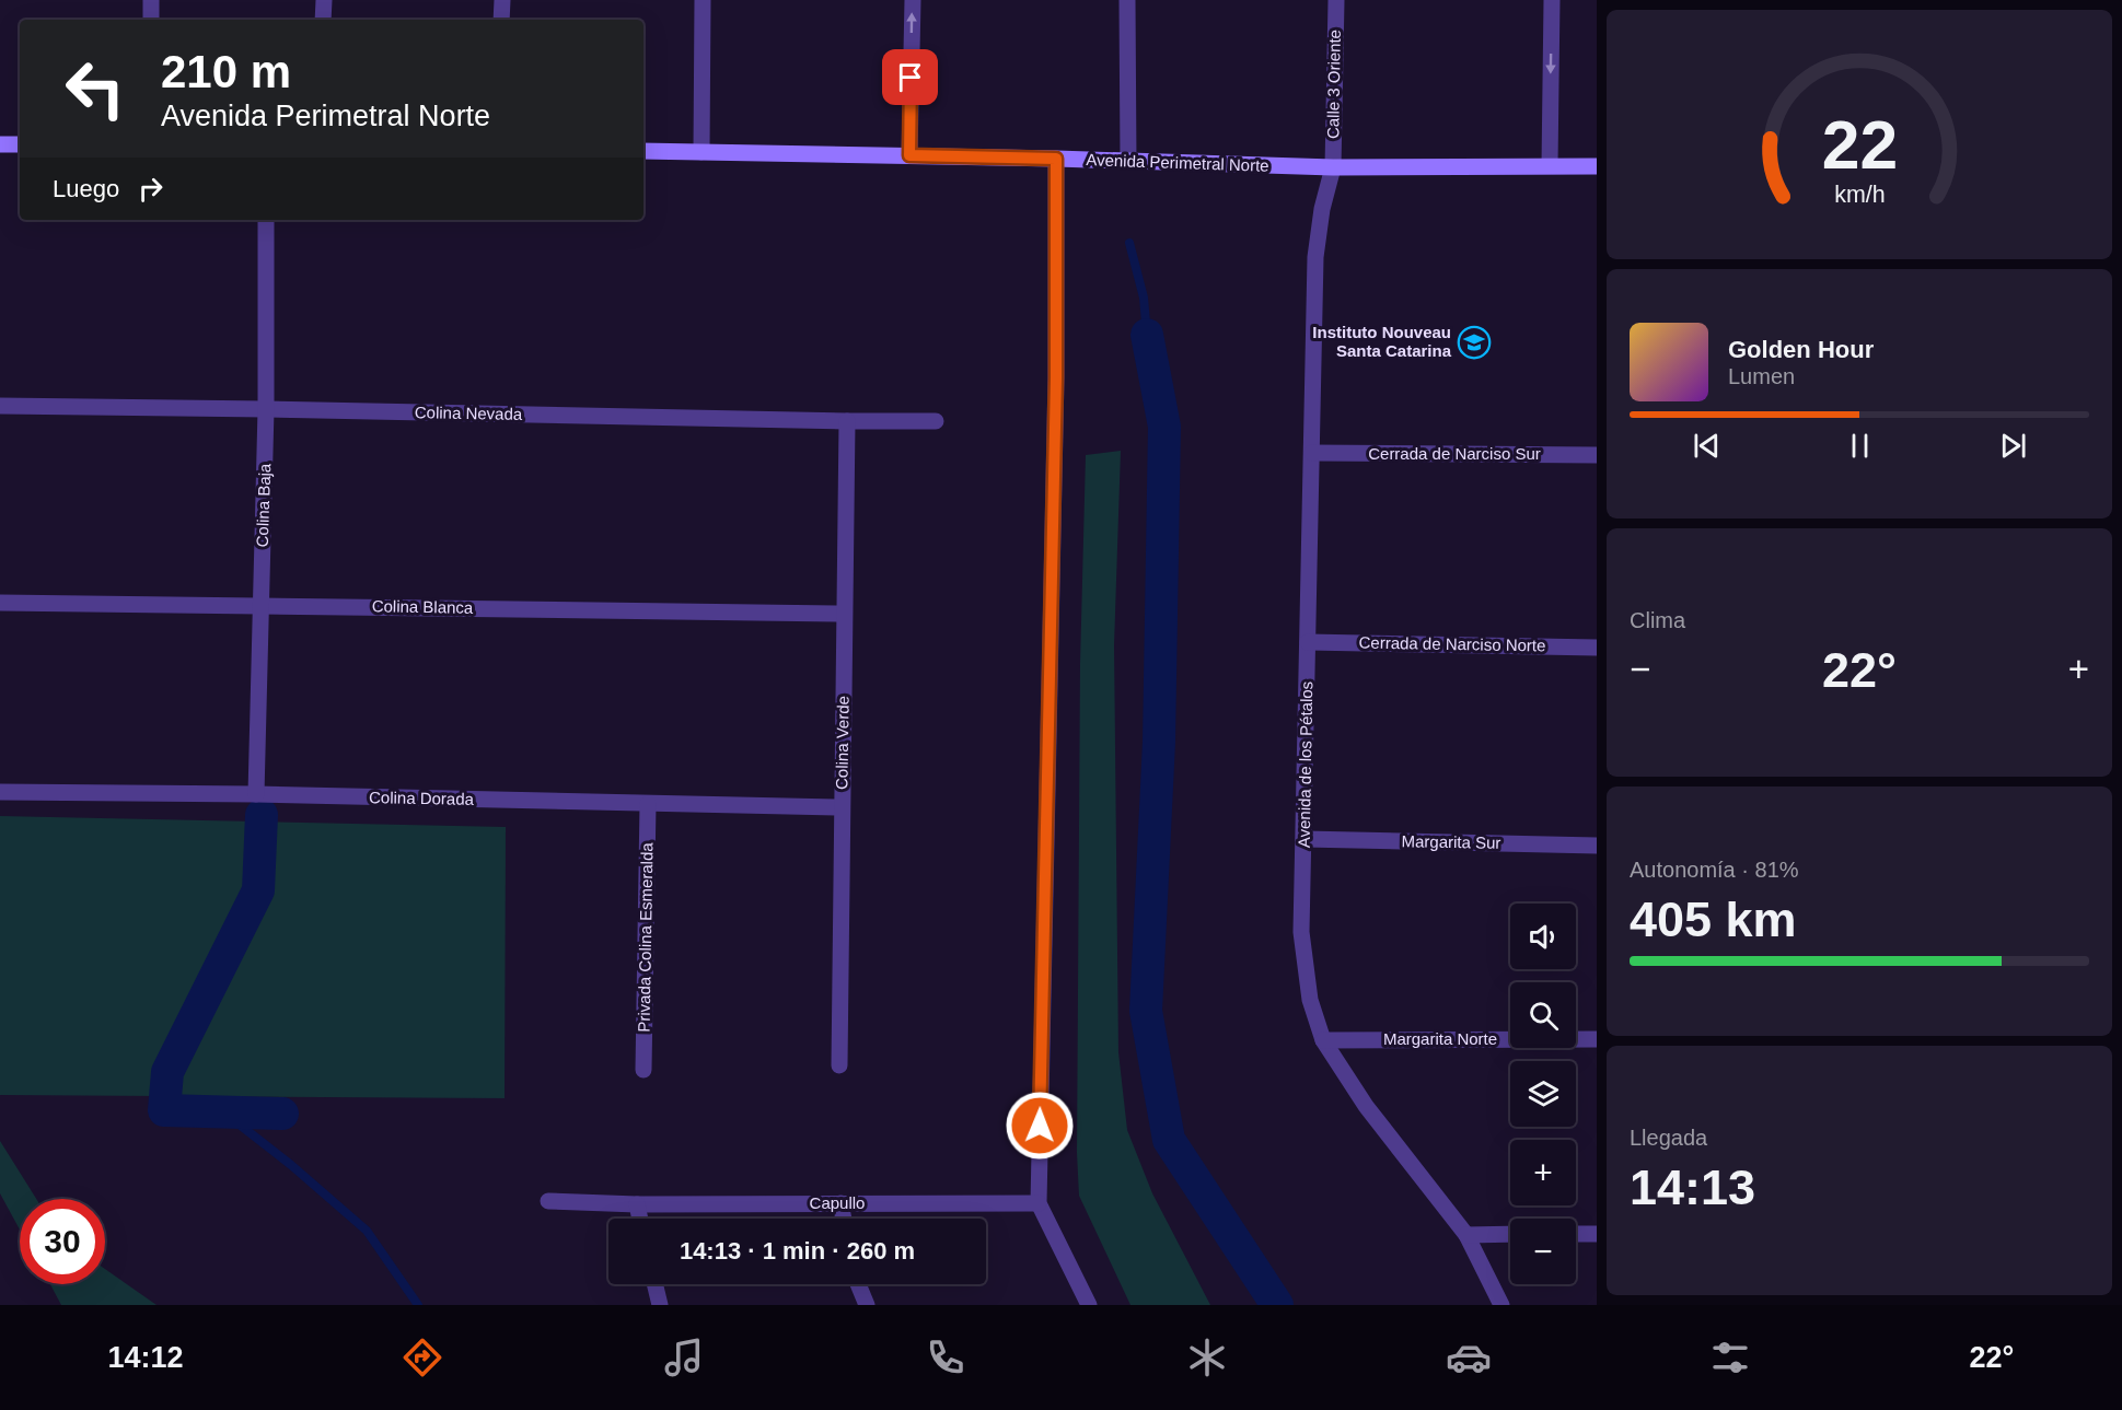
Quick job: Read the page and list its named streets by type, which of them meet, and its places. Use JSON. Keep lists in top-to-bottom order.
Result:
{
  "streets": {
    "street": [
      "Calle 3 Oriente",
      "Avenida Perimetral Norte",
      "Colina Nevada",
      "Cerrada de Narciso Sur",
      "Colina Baja",
      "Colina Blanca",
      "Cerrada de Narciso Norte",
      "Colina Verde",
      "Avenida de los Pétalos",
      "Colina Dorada",
      "Margarita Sur",
      "Privada Colina Esmeralda",
      "Margarita Norte",
      "Capullo"
    ]
  },
  "crossings": [
    ["Calle 3 Oriente", "Avenida Perimetral Norte"],
    ["Calle 3 Oriente", "Avenida de los Pétalos"],
    ["Avenida Perimetral Norte", "Avenida de los Pétalos"],
    ["Colina Nevada", "Colina Baja"],
    ["Colina Nevada", "Colina Verde"],
    ["Cerrada de Narciso Sur", "Avenida de los Pétalos"],
    ["Colina Baja", "Colina Blanca"],
    ["Colina Baja", "Colina Dorada"],
    ["Colina Blanca", "Colina Verde"],
    ["Cerrada de Narciso Norte", "Avenida de los Pétalos"],
    ["Colina Verde", "Colina Dorada"],
    ["Avenida de los Pétalos", "Margarita Sur"],
    ["Avenida de los Pétalos", "Margarita Norte"],
    ["Colina Dorada", "Privada Colina Esmeralda"]
  ],
  "places": {
    "school or university": ["Instituto Nouveau Santa Catarina"]
  },
  "page": {
    "turn": ["210 m", "Avenida Perimetral Norte"],
    "then": "Luego",
    "song": ["Golden Hour", "Lumen"],
    "tile": [
      "Clima",
      ["Autonomía · 81%", "405 km"],
      ["Llegada", "14:13"]
    ],
    "heat": ["−", "22°", "+"],
    "map_buttons": ["+", "−"],
    "limit": "30",
    "trip": "14:13 · 1 min · 260 m",
    "tabs": ["14:12", "22°"],
    "gauge": ["22", "km/h"]
  }
}
